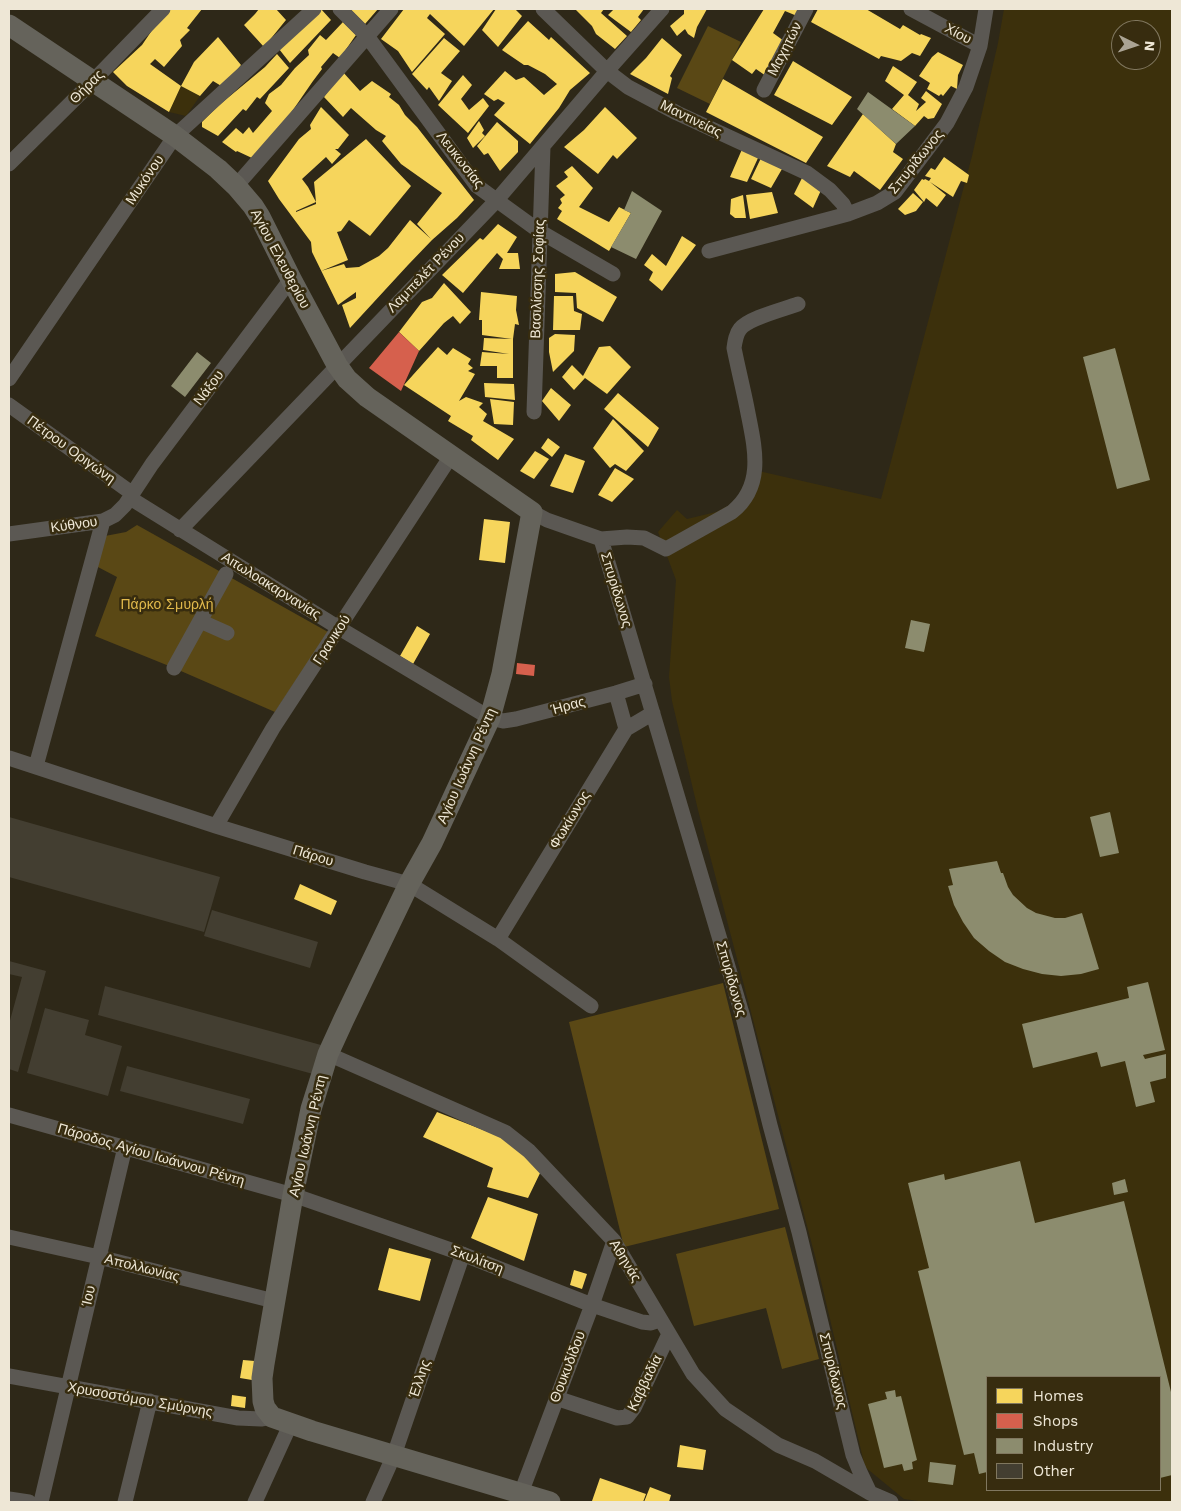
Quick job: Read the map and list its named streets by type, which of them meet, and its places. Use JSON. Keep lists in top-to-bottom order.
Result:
{
  "streets": {
    "street": [
      "Χίου",
      "Μαχητών",
      "Θήρας",
      "Μαντινείας",
      "Λευκωσίας",
      "Σπυρίδωνος",
      "Μυκόνου",
      "Αγίου Ελευθερίου",
      "Λαμπελέτ Ρένου",
      "Βασιλίσσης Σοφίας",
      "Νάξου",
      "Πέτρου Οριγώνη",
      "Κύθνου",
      "Αιτωλοακαρνανίας",
      "Γρανικού",
      "Ήρας",
      "Αγίου Ιωάννη Ρέντη",
      "Φωκίωνος",
      "Πάρου",
      "Πάροδος Αγίου Ιωάννου Ρέντη",
      "Σκυλίτση",
      "Αθηνάς",
      "Απολλωνίας",
      "Ίου",
      "Θουκυδίδου",
      "Έλλης",
      "Καββαδία",
      "Χρυσοστόμου Σμύρνης"
    ]
  },
  "crossings": [
    ["Χίου", "Σπυρίδωνος"],
    ["Θήρας", "Αγίου Ελευθερίου"],
    ["Μαντινείας", "Σπυρίδωνος"],
    ["Μαντινείας", "Λαμπελέτ Ρένου"],
    ["Λευκωσίας", "Λαμπελέτ Ρένου"],
    ["Λευκωσίας", "Βασιλίσσης Σοφίας"],
    ["Σπυρίδωνος", "Αγίου Ελευθερίου"],
    ["Σπυρίδωνος", "Ήρας"],
    ["Σπυρίδωνος", "Αγίου Ιωάννη Ρέντη"],
    ["Σπυρίδωνος", "Φωκίωνος"],
    ["Σπυρίδωνος", "Αθηνάς"],
    ["Μυκόνου", "Αγίου Ελευθερίου"],
    ["Αγίου Ελευθερίου", "Λαμπελέτ Ρένου"],
    ["Αγίου Ελευθερίου", "Νάξου"],
    ["Αγίου Ελευθερίου", "Γρανικού"],
    ["Αγίου Ελευθερίου", "Αγίου Ιωάννη Ρέντη"],
    ["Λαμπελέτ Ρένου", "Βασιλίσσης Σοφίας"],
    ["Λαμπελέτ Ρένου", "Αιτωλοακαρνανίας"],
    ["Νάξου", "Πέτρου Οριγώνη"],
    ["Νάξου", "Κύθνου"],
    ["Νάξου", "Αιτωλοακαρνανίας"],
    ["Πέτρου Οριγώνη", "Κύθνου"],
    ["Πέτρου Οριγώνη", "Αιτωλοακαρνανίας"],
    ["Κύθνου", "Αιτωλοακαρνανίας"],
    ["Αιτωλοακαρνανίας", "Γρανικού"],
    ["Αιτωλοακαρνανίας", "Ήρας"],
    ["Αιτωλοακαρνανίας", "Αγίου Ιωάννη Ρέντη"],
    ["Γρανικού", "Πάρου"],
    ["Ήρας", "Αγίου Ιωάννη Ρέντη"],
    ["Αγίου Ιωάννη Ρέντη", "Πάρου"],
    ["Αγίου Ιωάννη Ρέντη", "Πάροδος Αγίου Ιωάννου Ρέντη"],
    ["Αγίου Ιωάννη Ρέντη", "Σκυλίτση"],
    ["Αγίου Ιωάννη Ρέντη", "Αθηνάς"],
    ["Αγίου Ιωάννη Ρέντη", "Απολλωνίας"],
    ["Αγίου Ιωάννη Ρέντη", "Χρυσοστόμου Σμύρνης"],
    ["Φωκίωνος", "Πάρου"],
    ["Πάροδος Αγίου Ιωάννου Ρέντη", "Σκυλίτση"],
    ["Πάροδος Αγίου Ιωάννου Ρέντη", "Ίου"],
    ["Σκυλίτση", "Αθηνάς"],
    ["Σκυλίτση", "Θουκυδίδου"],
    ["Σκυλίτση", "Έλλης"],
    ["Αθηνάς", "Θουκυδίδου"],
    ["Αθηνάς", "Καββαδία"],
    ["Απολλωνίας", "Ίου"],
    ["Ίου", "Χρυσοστόμου Σμύρνης"],
    ["Θουκυδίδου", "Καββαδία"]
  ],
  "parks": ["Πάρκο Σµυρλή"],
  "legend": [
    "Homes",
    "Shops",
    "Industry",
    "Other"
  ],
  "north": "right"
}
